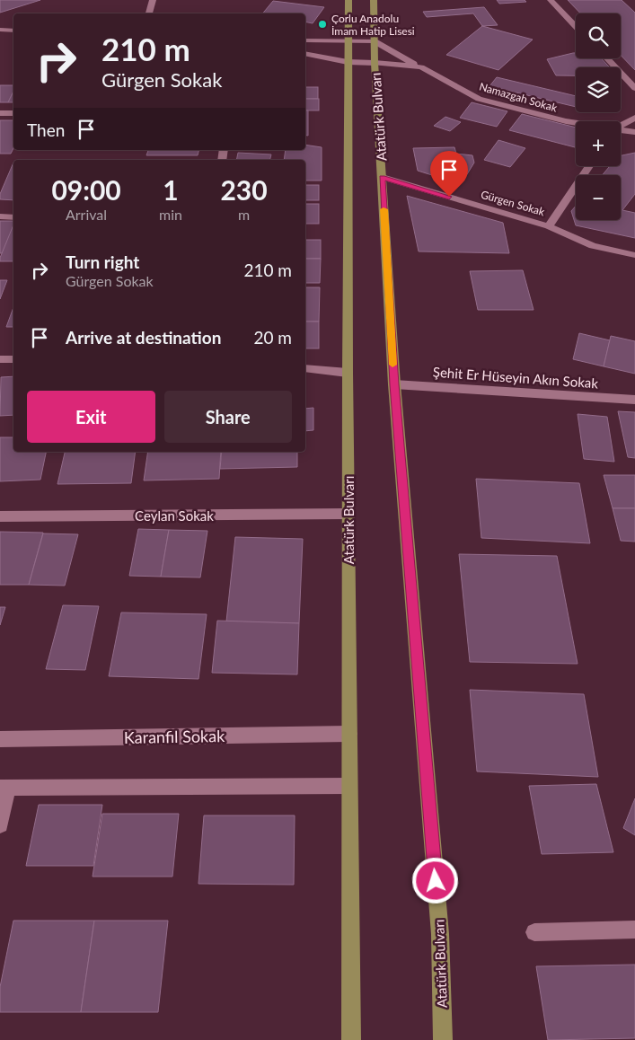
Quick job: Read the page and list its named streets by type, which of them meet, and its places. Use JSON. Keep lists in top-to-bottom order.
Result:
{
  "streets": {
    "main road": ["Atatürk Bulvarı"],
    "street": [
      "Namazgah Sokak",
      "Gürgen Sokak",
      "Şehit Er Hüseyin Akın Sokak",
      "Ceylan Sokak",
      "Karanfil Sokak"
    ]
  },
  "crossings": [
    ["Namazgah Sokak", "Atatürk Bulvarı"],
    ["Atatürk Bulvarı", "Gürgen Sokak"],
    ["Atatürk Bulvarı", "Şehit Er Hüseyin Akın Sokak"],
    ["Atatürk Bulvarı", "Ceylan Sokak"],
    ["Atatürk Bulvarı", "Karanfil Sokak"]
  ],
  "places": ["Çorlu Anadolu İmam Hatip Lisesi"],
  "page": {
    "map_buttons": ["+", "−"],
    "turn": ["210 m", "Gürgen Sokak"],
    "then": "Then",
    "eta": [
      "09:00",
      "Arrival",
      "1",
      "min",
      "230",
      "m"
    ],
    "list": [
      {
        "name": "Turn right",
        "note": "Gürgen Sokak",
        "value": "210 m"
      },
      {
        "name": "Arrive at destination",
        "value": "20 m"
      }
    ],
    "buttons": ["Exit", "Share"]
  }
}
